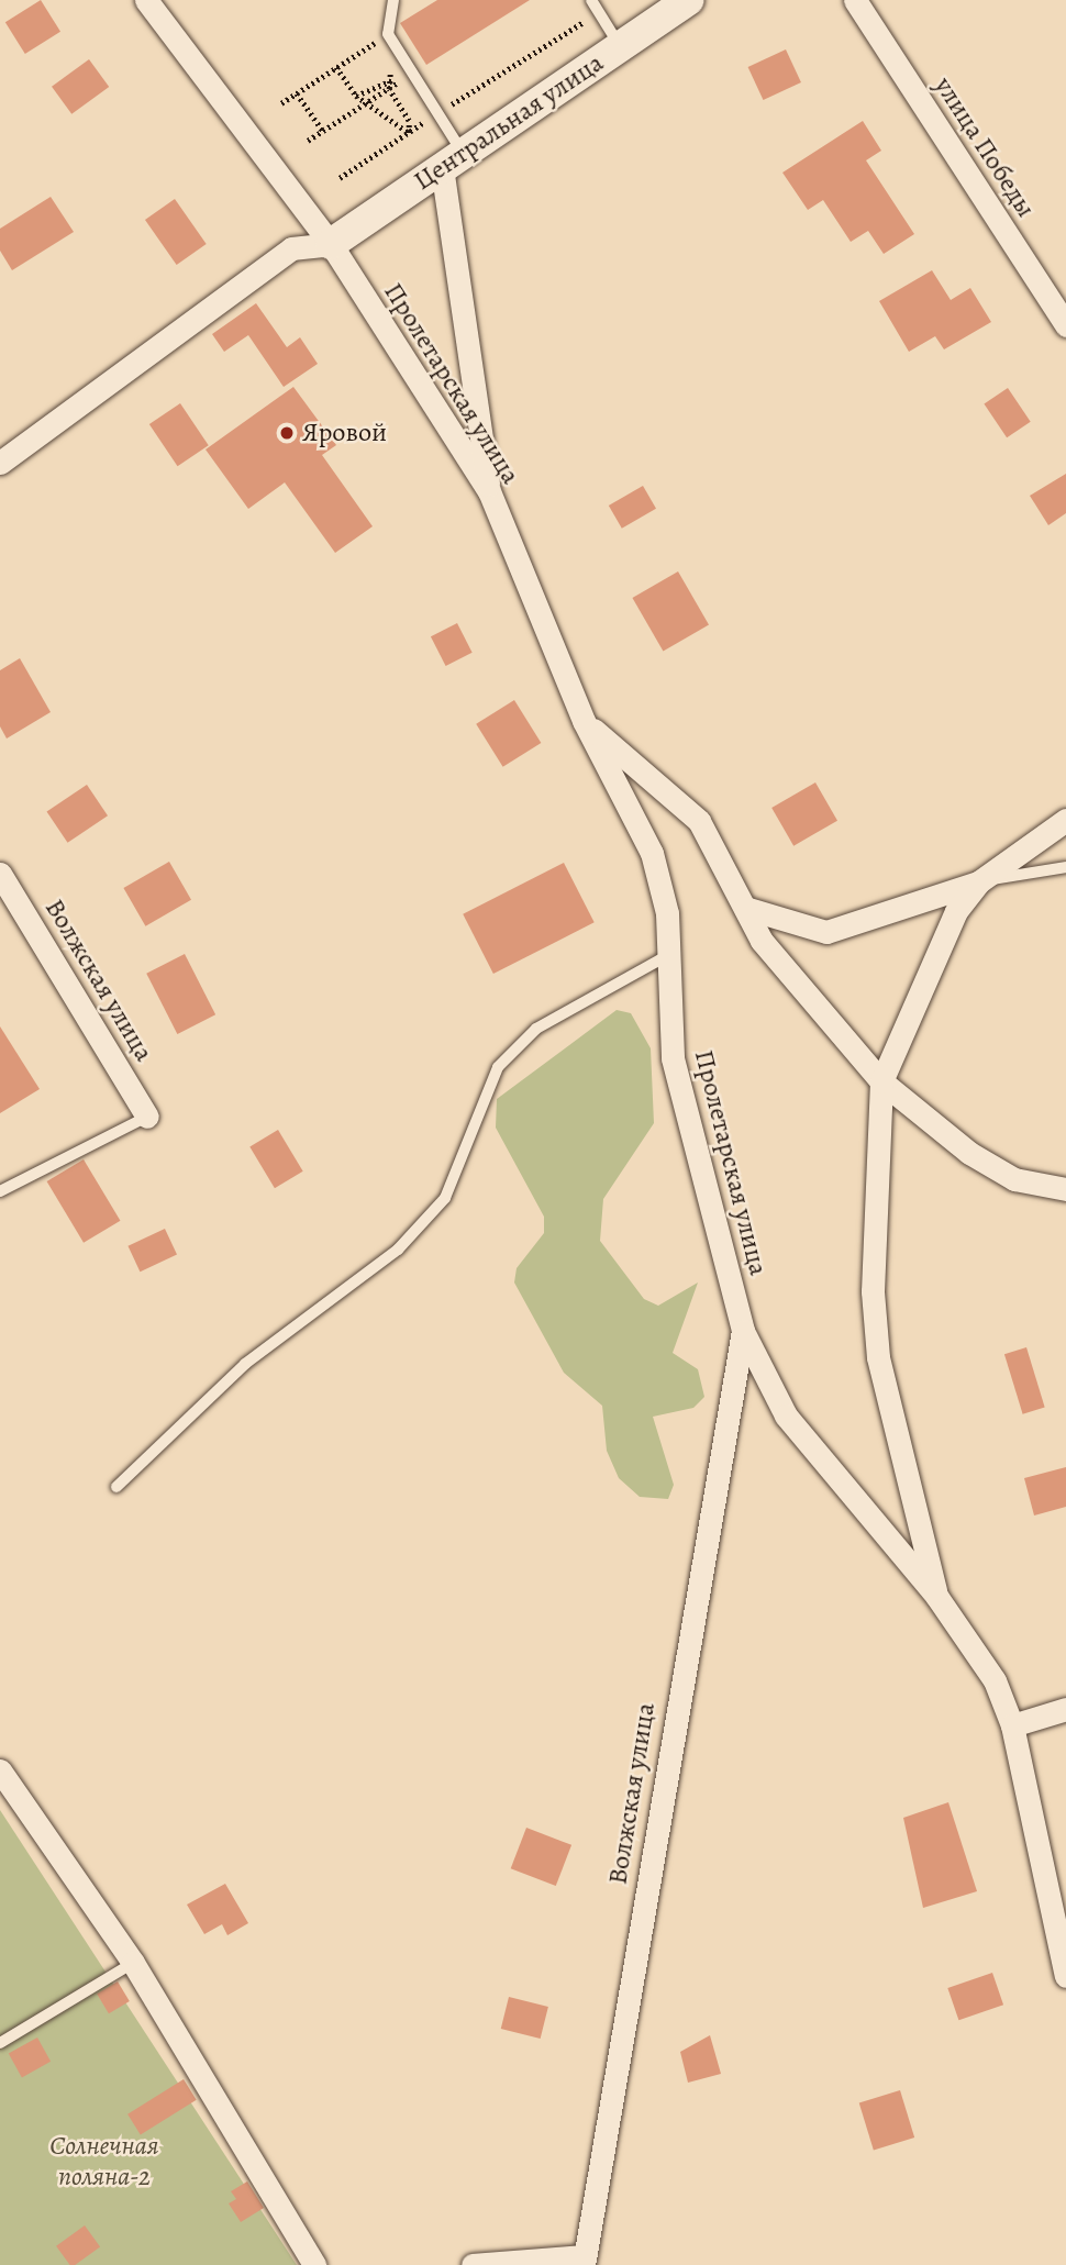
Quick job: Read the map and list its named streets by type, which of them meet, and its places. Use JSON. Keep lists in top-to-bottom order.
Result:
{
  "streets": {
    "street": [
      "Центральная улица",
      "улица Победы",
      "Пролетарская улица",
      "Волжская улица"
    ]
  },
  "crossings": [
    ["Центральная улица", "Пролетарская улица"],
    ["Пролетарская улица", "Волжская улица"]
  ],
  "parks": ["Солнечная поляна-2"],
  "places": ["Яровой"]
}
